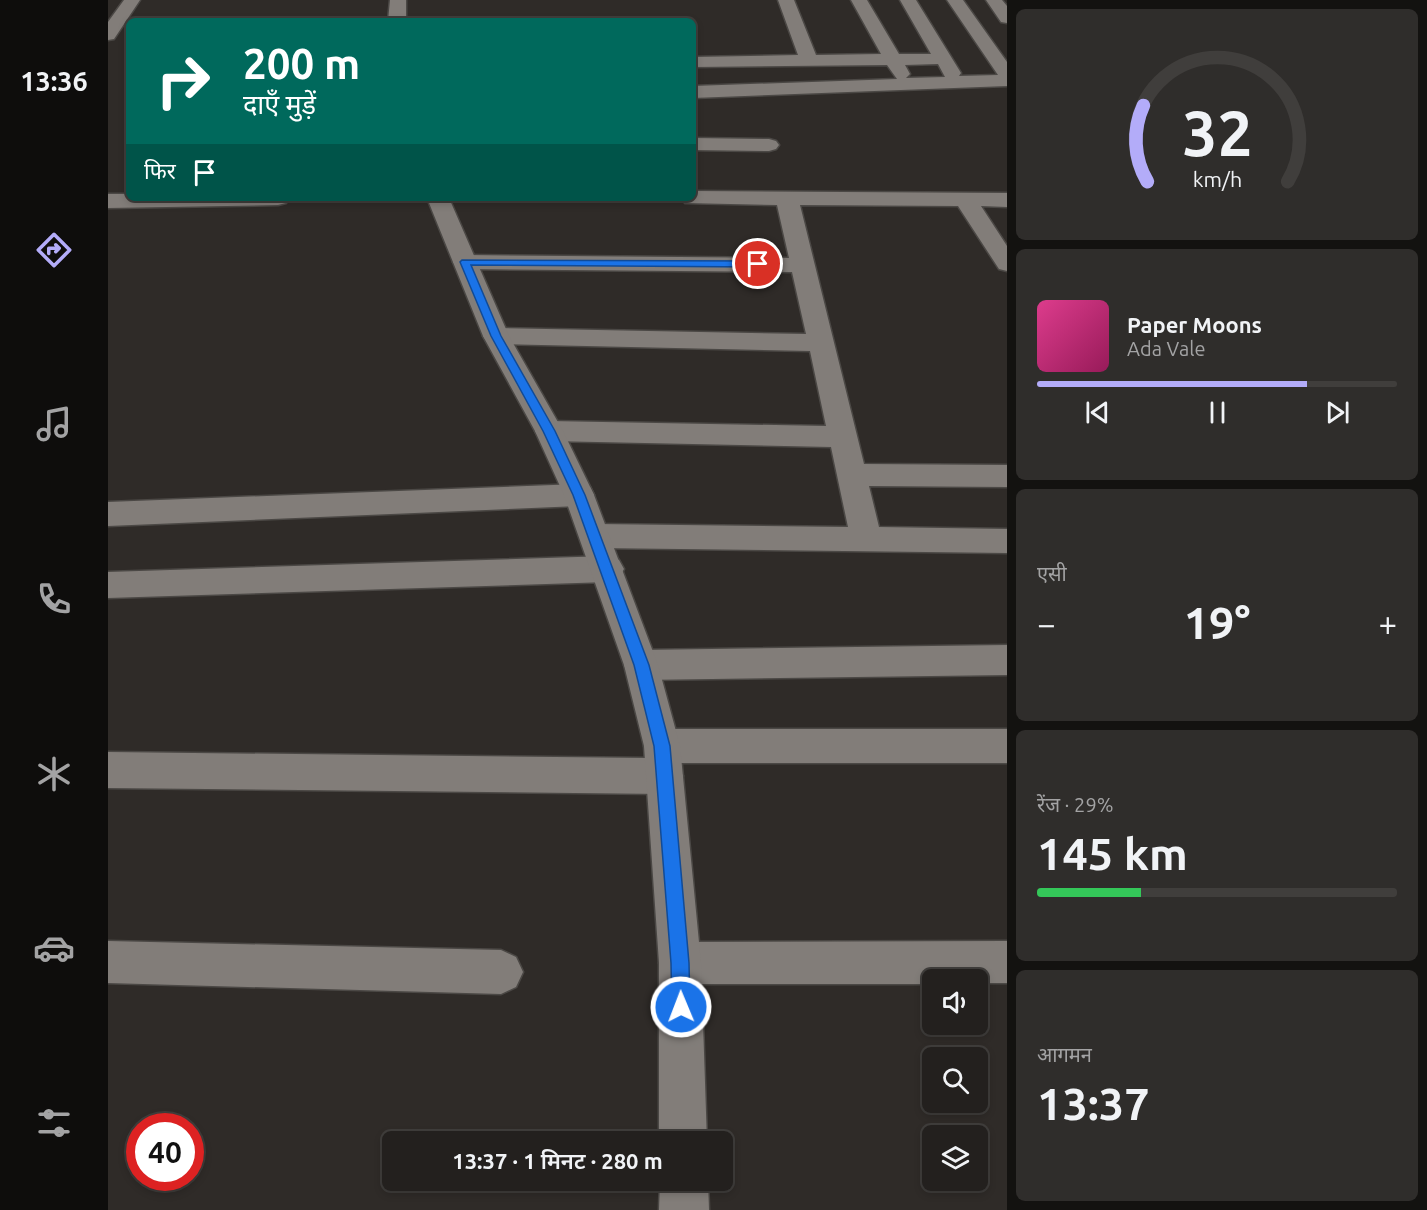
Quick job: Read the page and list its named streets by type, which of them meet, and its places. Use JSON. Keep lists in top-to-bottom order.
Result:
{
  "page": {
    "tabs": "13:36",
    "turn": ["200 m", "दाएँ मुड़ें"],
    "then": "फिर",
    "song": ["Paper Moons", "Ada Vale"],
    "tile": [
      "एसी",
      ["रेंज · 29%", "145 km"],
      ["आगमन", "13:37"]
    ],
    "heat": ["−", "19°", "+"],
    "limit": "40",
    "trip": "13:37 · 1 मिनट · 280 m",
    "gauge": ["32", "km/h"]
  }
}
